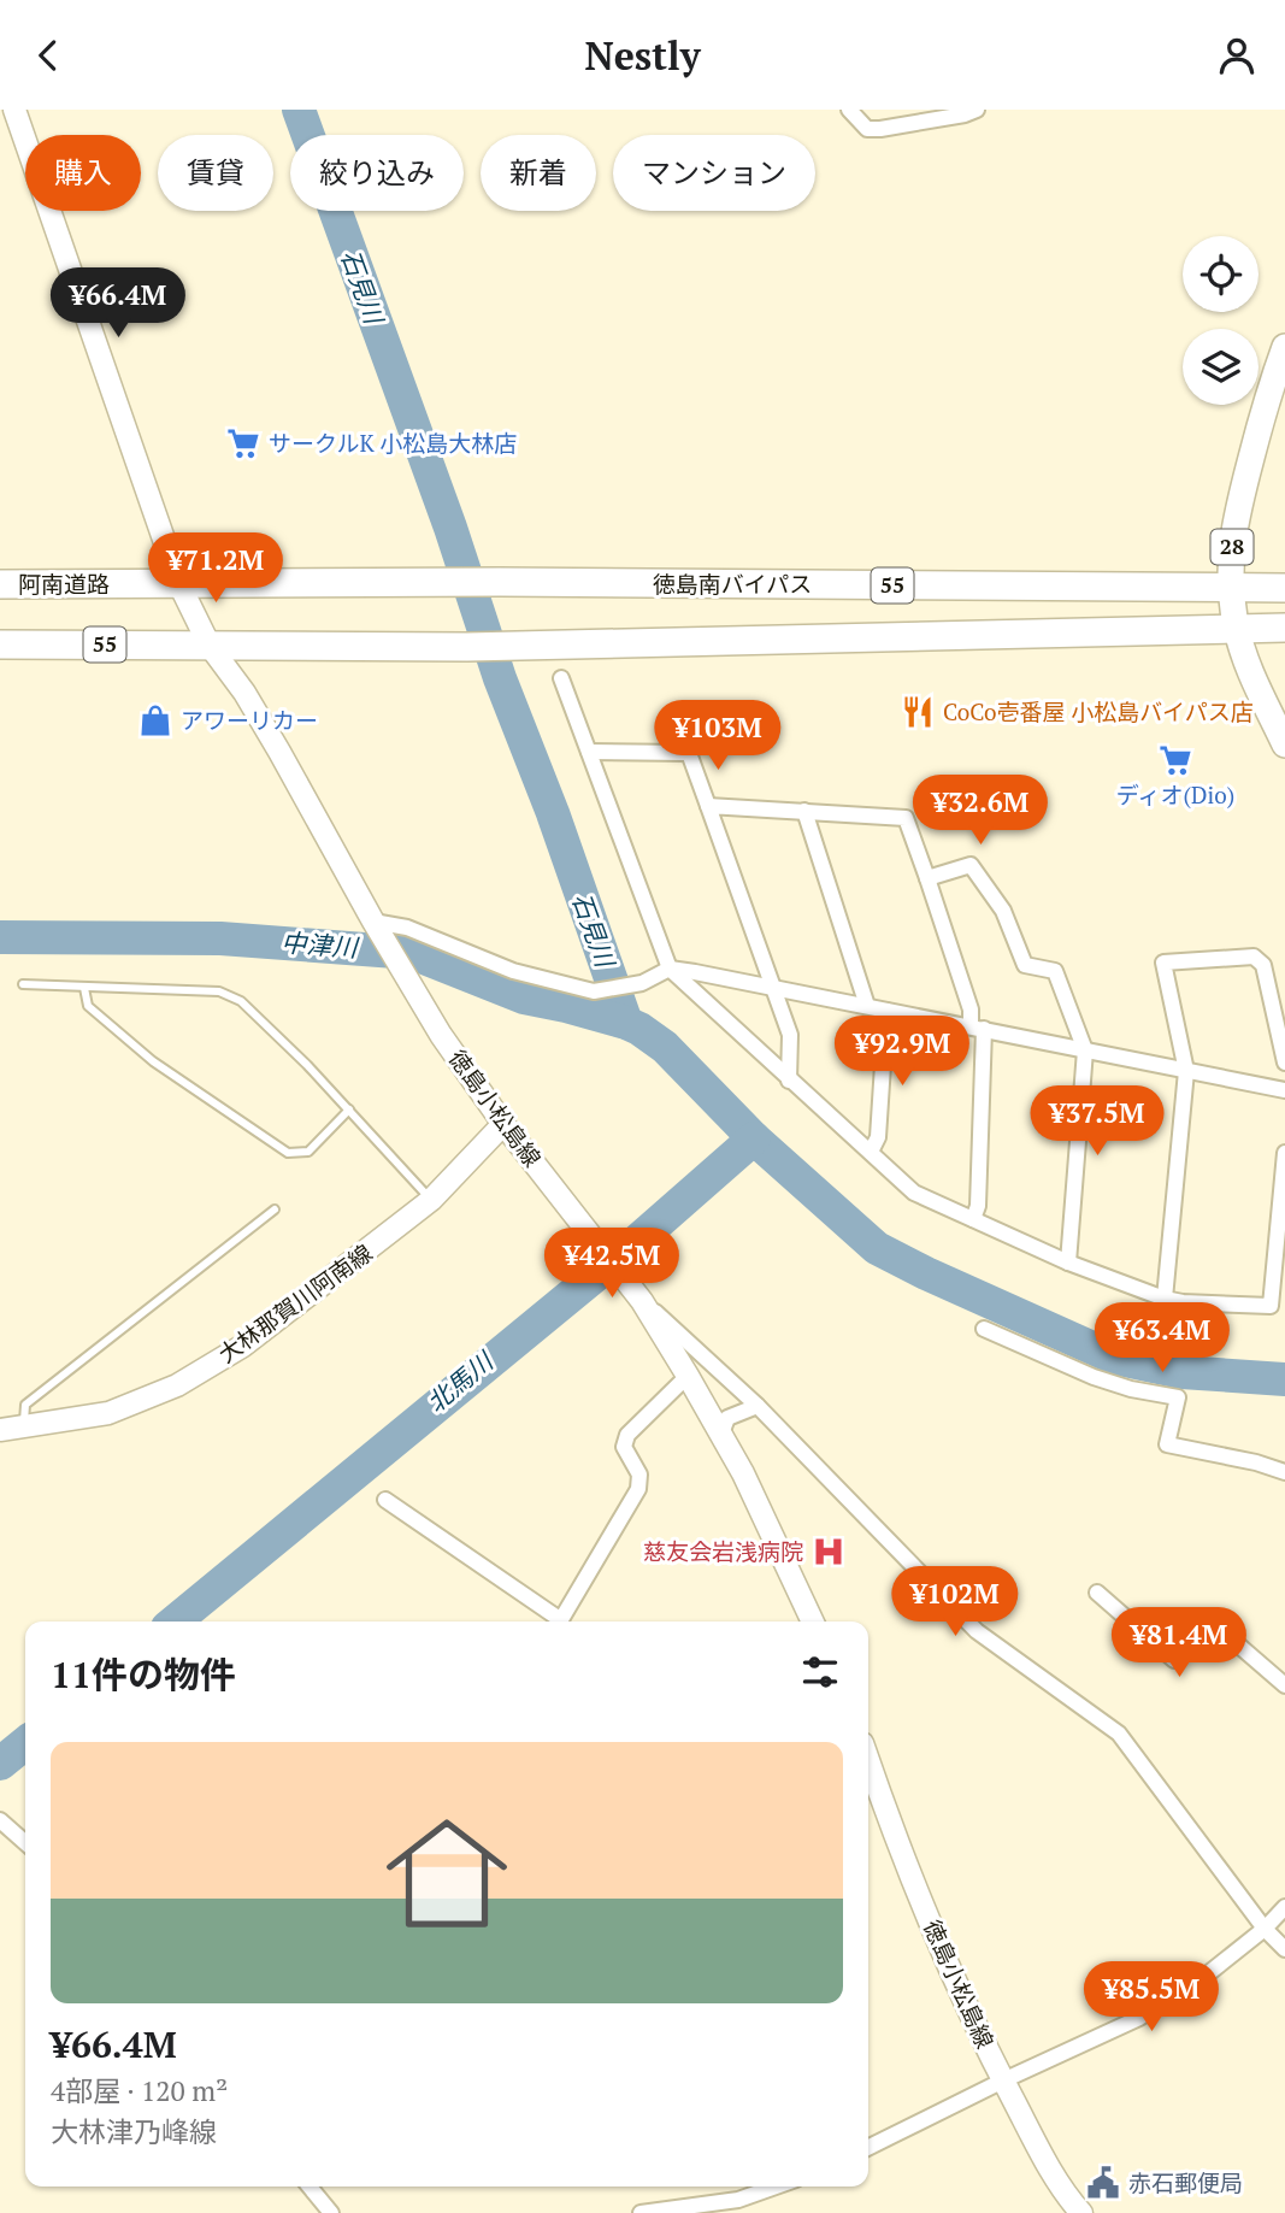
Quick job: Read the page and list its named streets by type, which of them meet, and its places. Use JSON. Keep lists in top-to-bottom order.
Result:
{
  "streets": {
    "highway": ["阿南道路", "徳島南バイパス", "55"],
    "main road": ["28", "徳島小松島線", "大林那賀川阿南線"]
  },
  "crossings": [
    ["28", "徳島南バイパス"],
    ["28", "55"],
    ["阿南道路", "徳島南バイパス"],
    ["阿南道路", "徳島小松島線"],
    ["徳島南バイパス", "徳島小松島線"],
    ["55", "徳島小松島線"],
    ["徳島小松島線", "大林那賀川阿南線"]
  ],
  "water": ["石見川", "中津川", "北馬川"],
  "places": {
    "supermarket": ["サークルK 小松島大林店", "ディオ(Dio)"],
    "restaurant": ["CoCo壱番屋 小松島バイパス店"],
    "shop": ["アワーリカー"],
    "hospital": ["慈友会岩浅病院"],
    "public building": ["赤石郵便局"]
  },
  "page": {
    "header": "Nestly",
    "chip": [
      "購入",
      "賃貸",
      "絞り込み",
      "新着",
      "マンション"
    ],
    "price": [
      "¥66.4M",
      "¥71.2M",
      "¥103M",
      "¥32.6M",
      "¥92.9M",
      "¥37.5M",
      "¥42.5M",
      "¥63.4M",
      "¥102M",
      "¥81.4M",
      "¥85.5M"
    ],
    "heading": "11件の物件",
    "list": [
      {
        "name": "¥66.4M",
        "note": "4部屋 · 120 m² · 大林津乃峰線"
      }
    ]
  }
}
